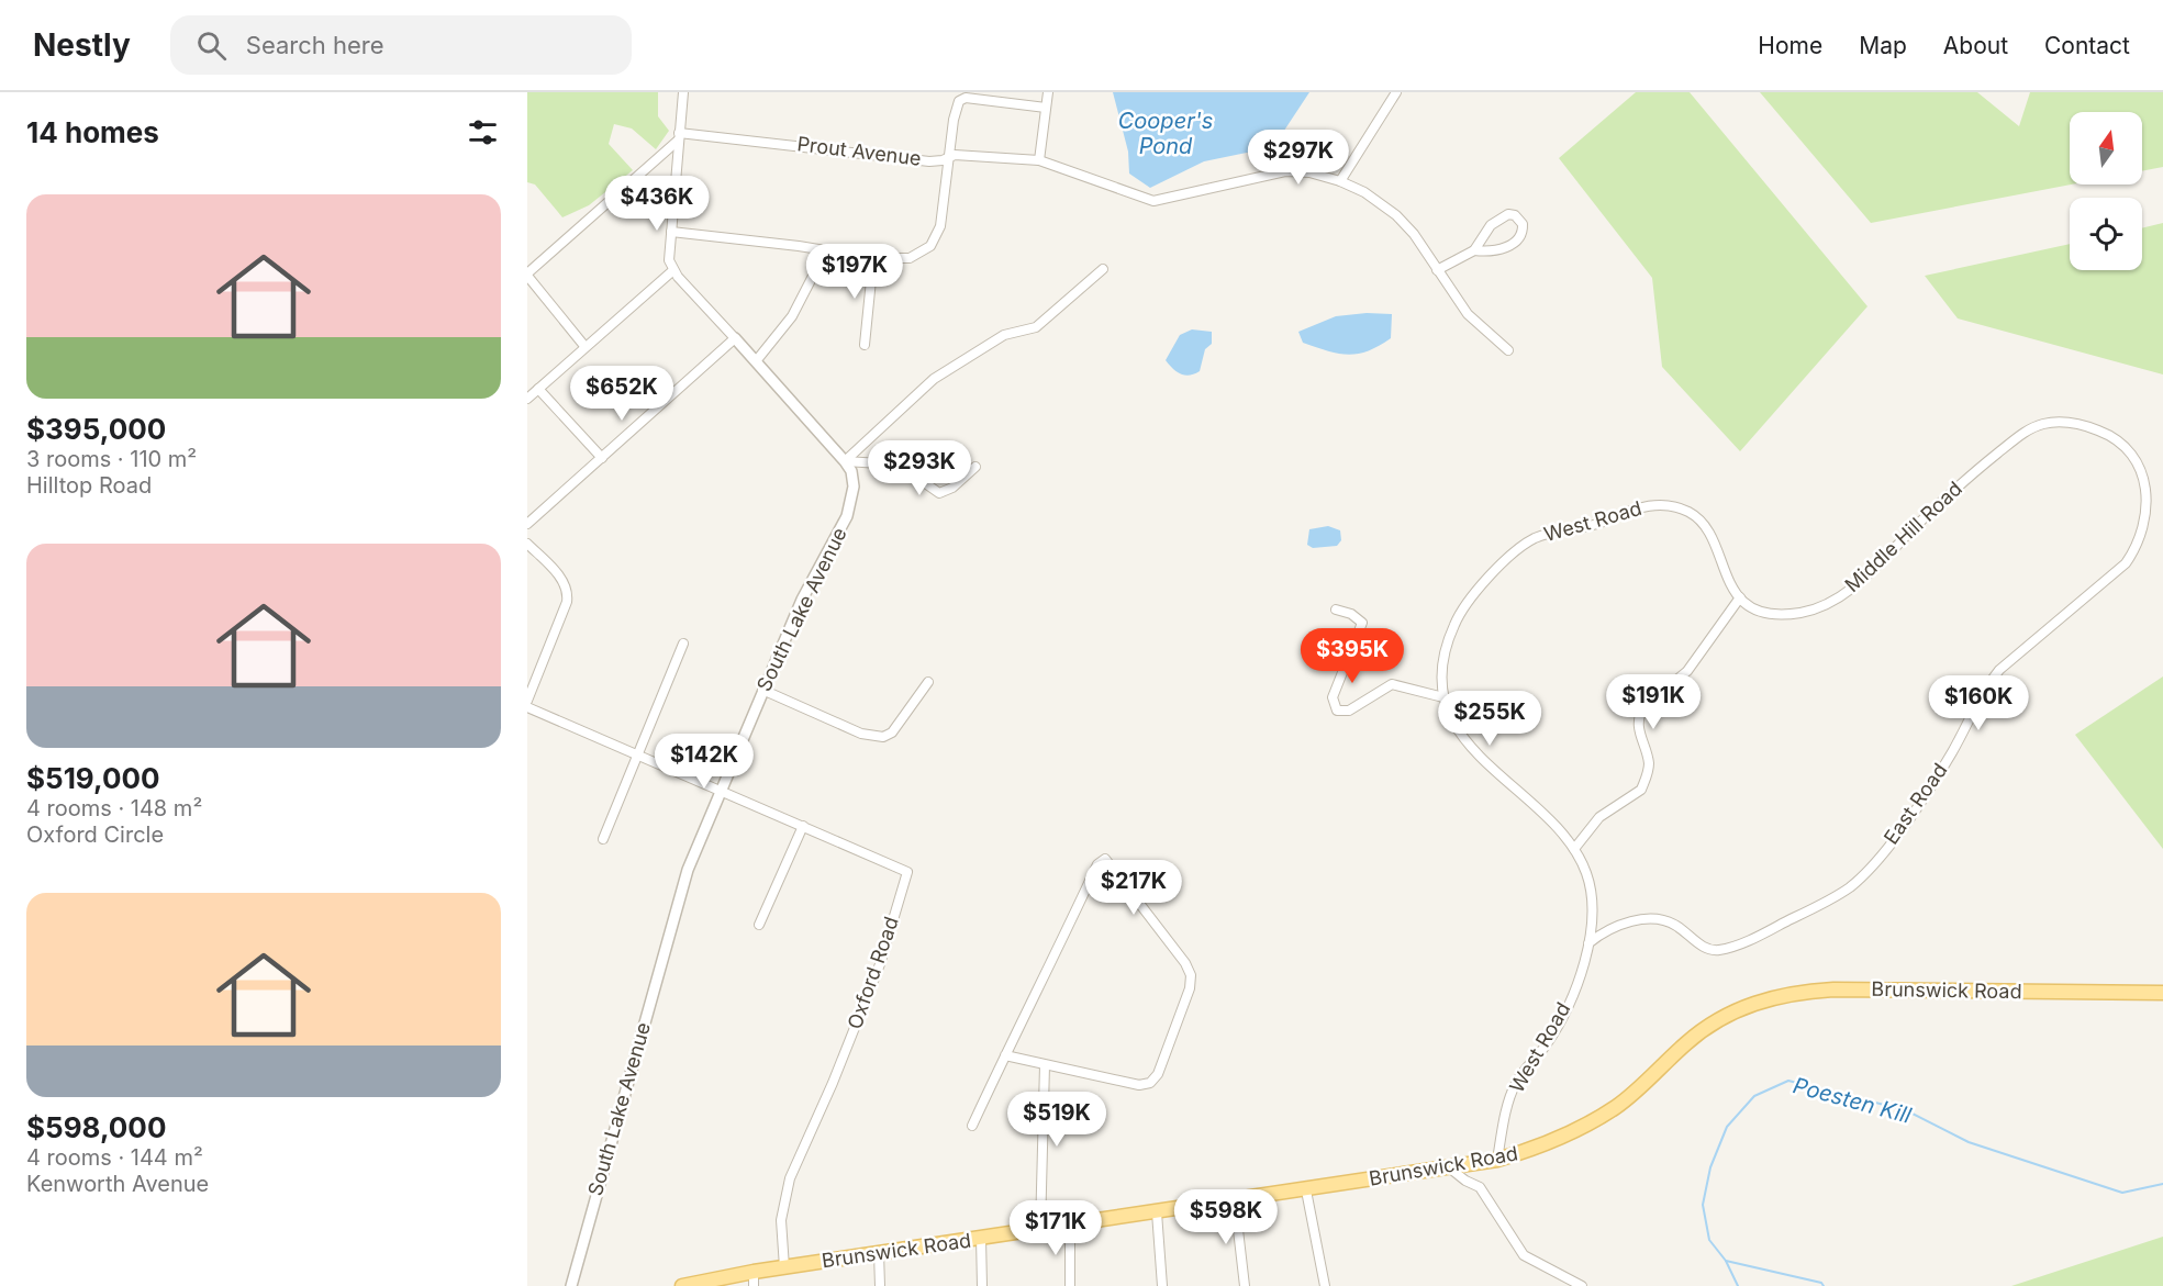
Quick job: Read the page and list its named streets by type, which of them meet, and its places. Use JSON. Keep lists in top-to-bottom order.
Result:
{
  "streets": {
    "main road": ["Brunswick Road"],
    "street": [
      "Prout Avenue",
      "West Road",
      "Middle Hill Road",
      "South Lake Avenue",
      "East Road",
      "Oxford Road"
    ]
  },
  "crossings": [
    ["West Road", "Middle Hill Road"],
    ["West Road", "East Road"],
    ["West Road", "Brunswick Road"],
    ["Middle Hill Road", "East Road"],
    ["South Lake Avenue", "Oxford Road"],
    ["Oxford Road", "Brunswick Road"]
  ],
  "water": ["Cooper's Pond", "Poesten Kill"],
  "north": "top",
  "page": {
    "header": "Nestly",
    "search": "Search here",
    "nav": [
      "Home",
      "Map",
      "About",
      "Contact"
    ],
    "heading": "14 homes",
    "price": [
      "$297K",
      "$436K",
      "$197K",
      "$652K",
      "$293K",
      "$395K",
      "$191K",
      "$160K",
      "$255K",
      "$142K",
      "$217K",
      "$519K",
      "$598K",
      "$171K"
    ],
    "list": [
      {
        "name": "$395,000",
        "note": "3 rooms · 110 m² · Hilltop Road"
      },
      {
        "name": "$519,000",
        "note": "4 rooms · 148 m² · Oxford Circle"
      },
      {
        "name": "$598,000",
        "note": "4 rooms · 144 m² · Kenworth Avenue"
      }
    ]
  }
}
